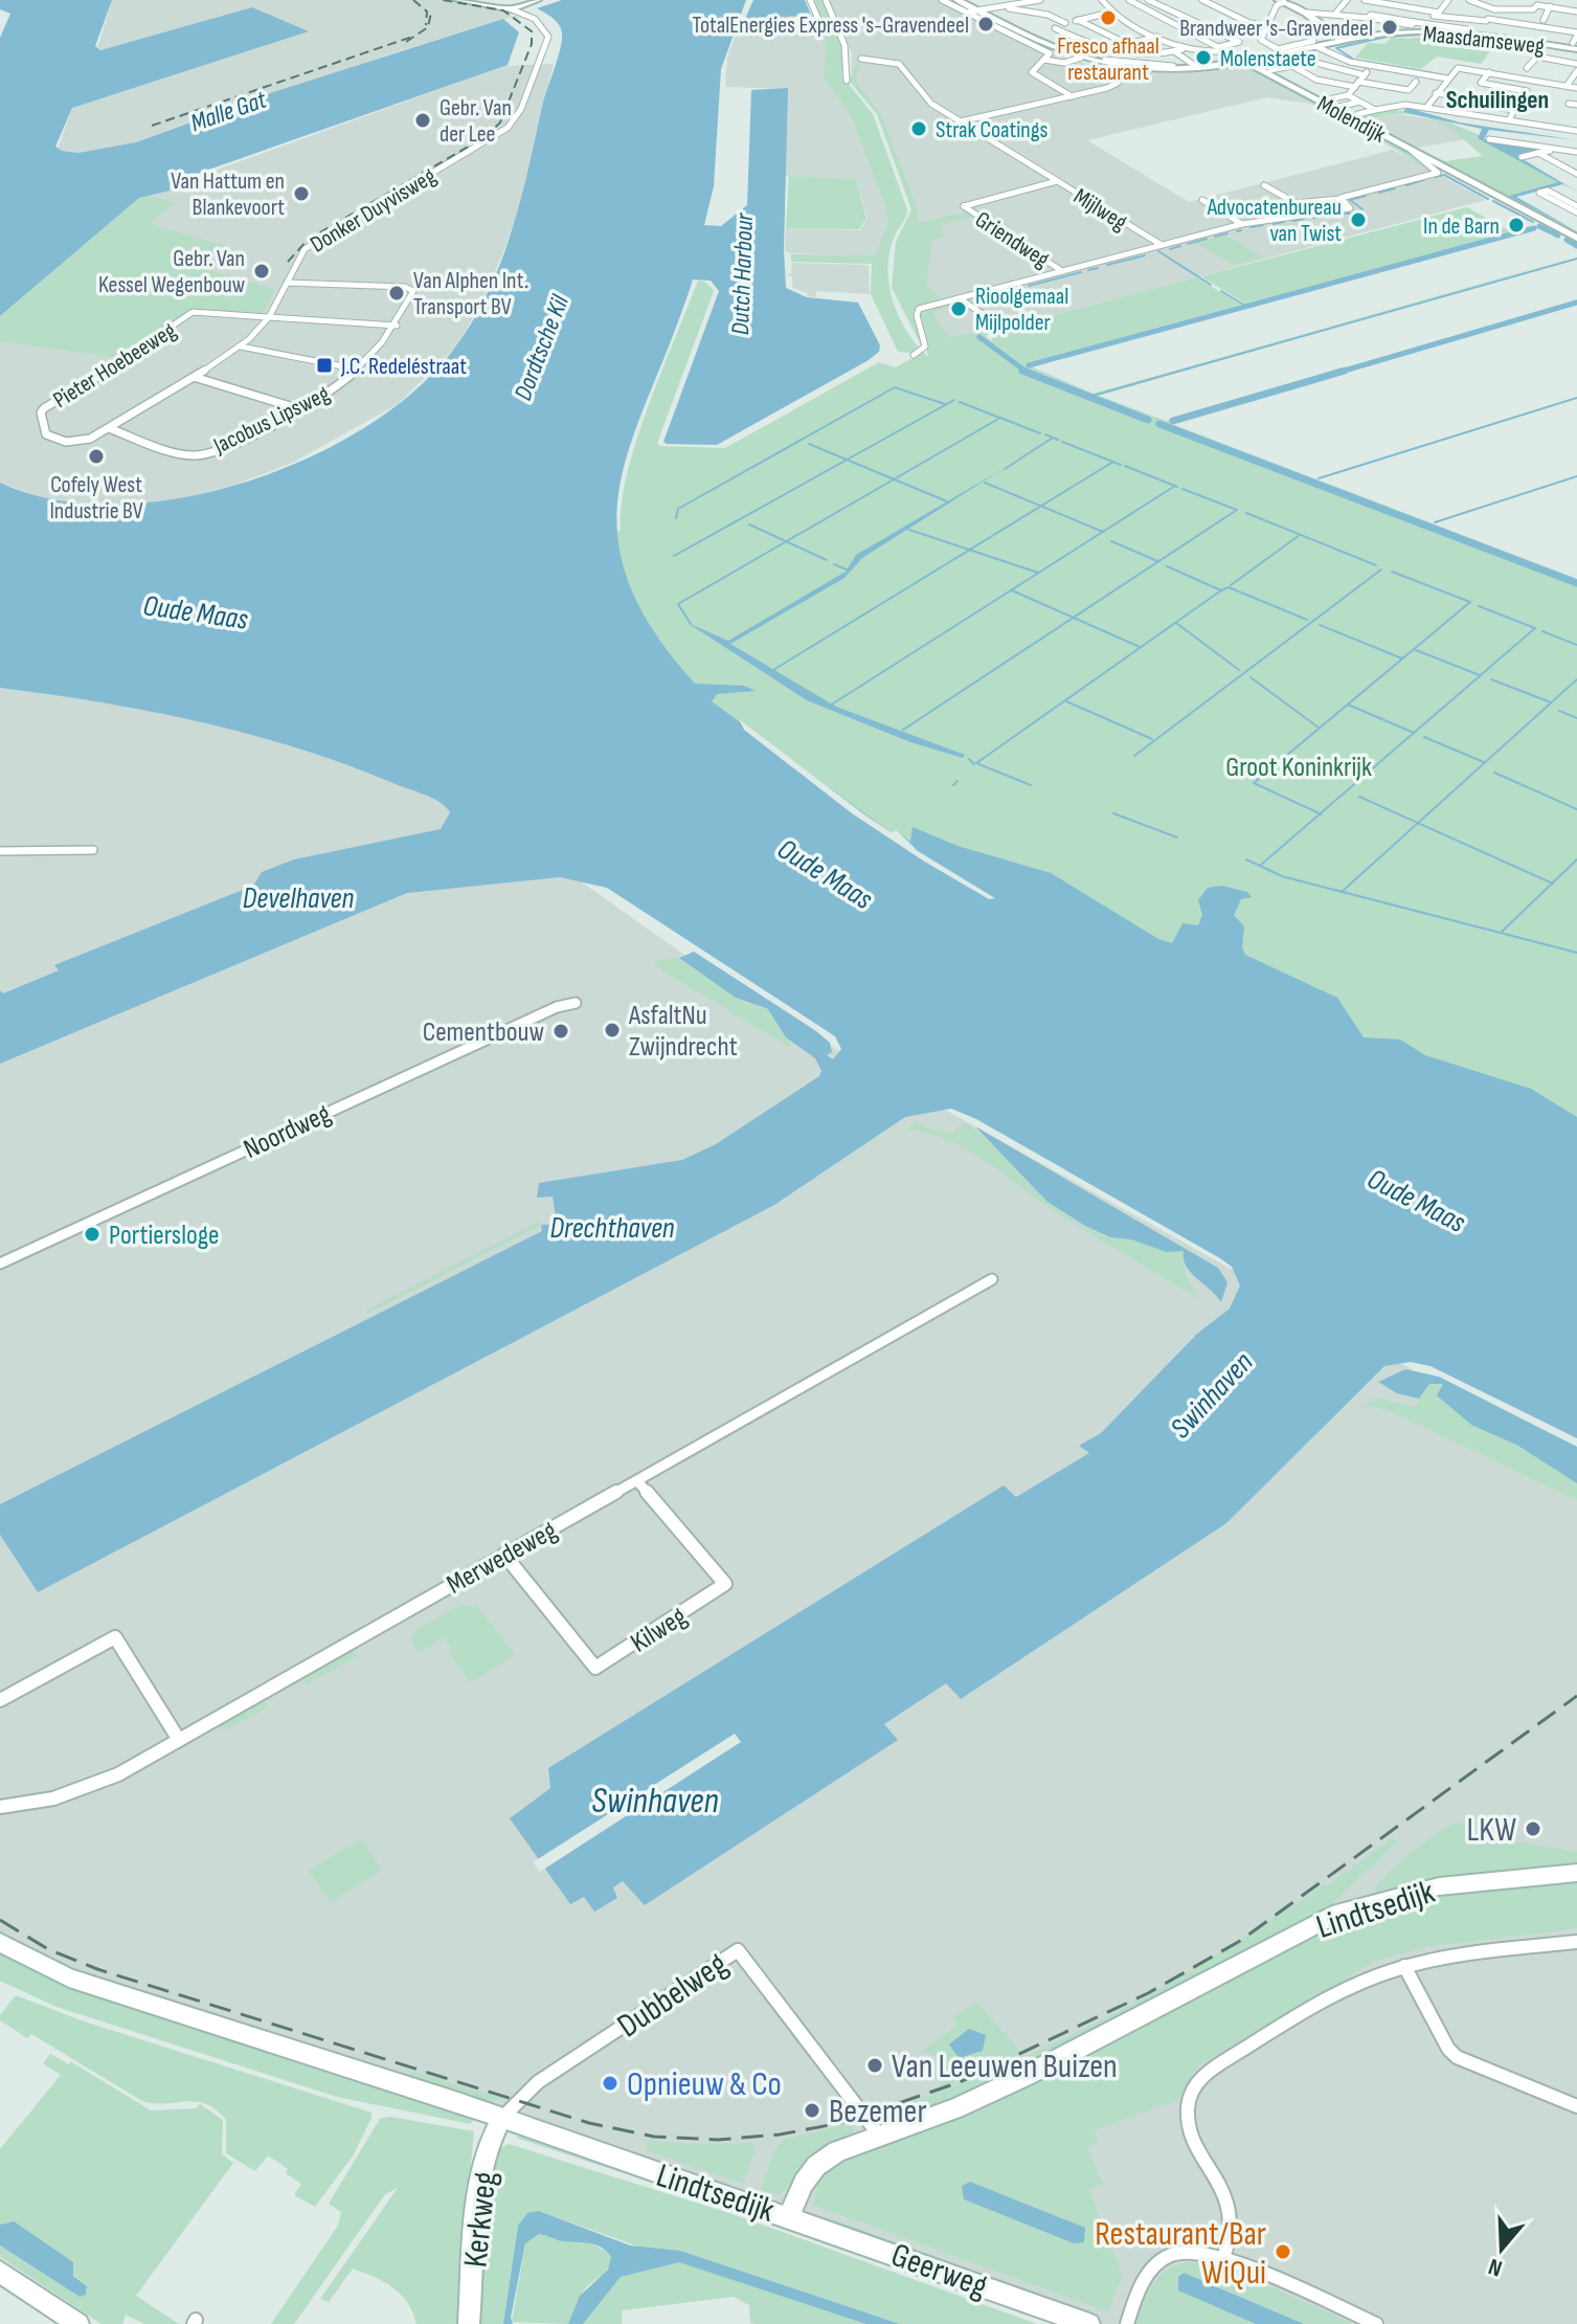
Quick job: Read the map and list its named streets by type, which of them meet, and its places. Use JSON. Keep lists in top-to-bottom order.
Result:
{
  "streets": {
    "street": [
      "Maasdamseweg",
      "Molendijk",
      "Mijlweg",
      "Donker Duyvisweg",
      "Griendweg",
      "Pieter Hoebeeweg",
      "Jacobus Lipsweg",
      "Noordweg",
      "Merwedeweg",
      "Kilweg",
      "Lindtsedijk",
      "Dubbelweg",
      "Kerkweg",
      "Geerweg"
    ]
  },
  "crossings": [
    ["Maasdamseweg", "Molendijk"],
    ["Mijlweg", "Griendweg"],
    ["Donker Duyvisweg", "Pieter Hoebeeweg"],
    ["Donker Duyvisweg", "Jacobus Lipsweg"],
    ["Merwedeweg", "Kilweg"],
    ["Lindtsedijk", "Dubbelweg"],
    ["Lindtsedijk", "Kerkweg"],
    ["Lindtsedijk", "Geerweg"],
    ["Dubbelweg", "Kerkweg"]
  ],
  "districts": ["Schuilingen"],
  "water": [
    "Malle Gat",
    "Dutch Harbour",
    "Dordtsche Kil",
    "Oude Maas",
    "Develhaven",
    "Drechthaven",
    "Swinhaven"
  ],
  "parks": ["Groot Koninkrijk"],
  "places": {
    "other": [
      "Fresco afhaal restaurant",
      "TotalEnergies Express 's-Gravendeel",
      "Brandweer 's-Gravendeel",
      "Molenstaete",
      "Gebr. Van der Lee",
      "Strak Coatings",
      "Van Hattum en Blankevoort",
      "Advocatenbureau van Twist",
      "In de Barn",
      "Gebr. Van Kessel Wegenbouw",
      "Van Alphen Int. Transport BV",
      "Rioolgemaal Mijlpolder",
      "Cofely West Industrie BV",
      "AsfaltNu Zwijndrecht",
      "Cementbouw",
      "Portiersloge",
      "LKW",
      "Van Leeuwen Buizen",
      "Opnieuw & Co",
      "Bezemer",
      "Restaurant/Bar WiQui"
    ],
    "transit": ["J.C. Redeléstraat"]
  },
  "north": "bottom"
}
